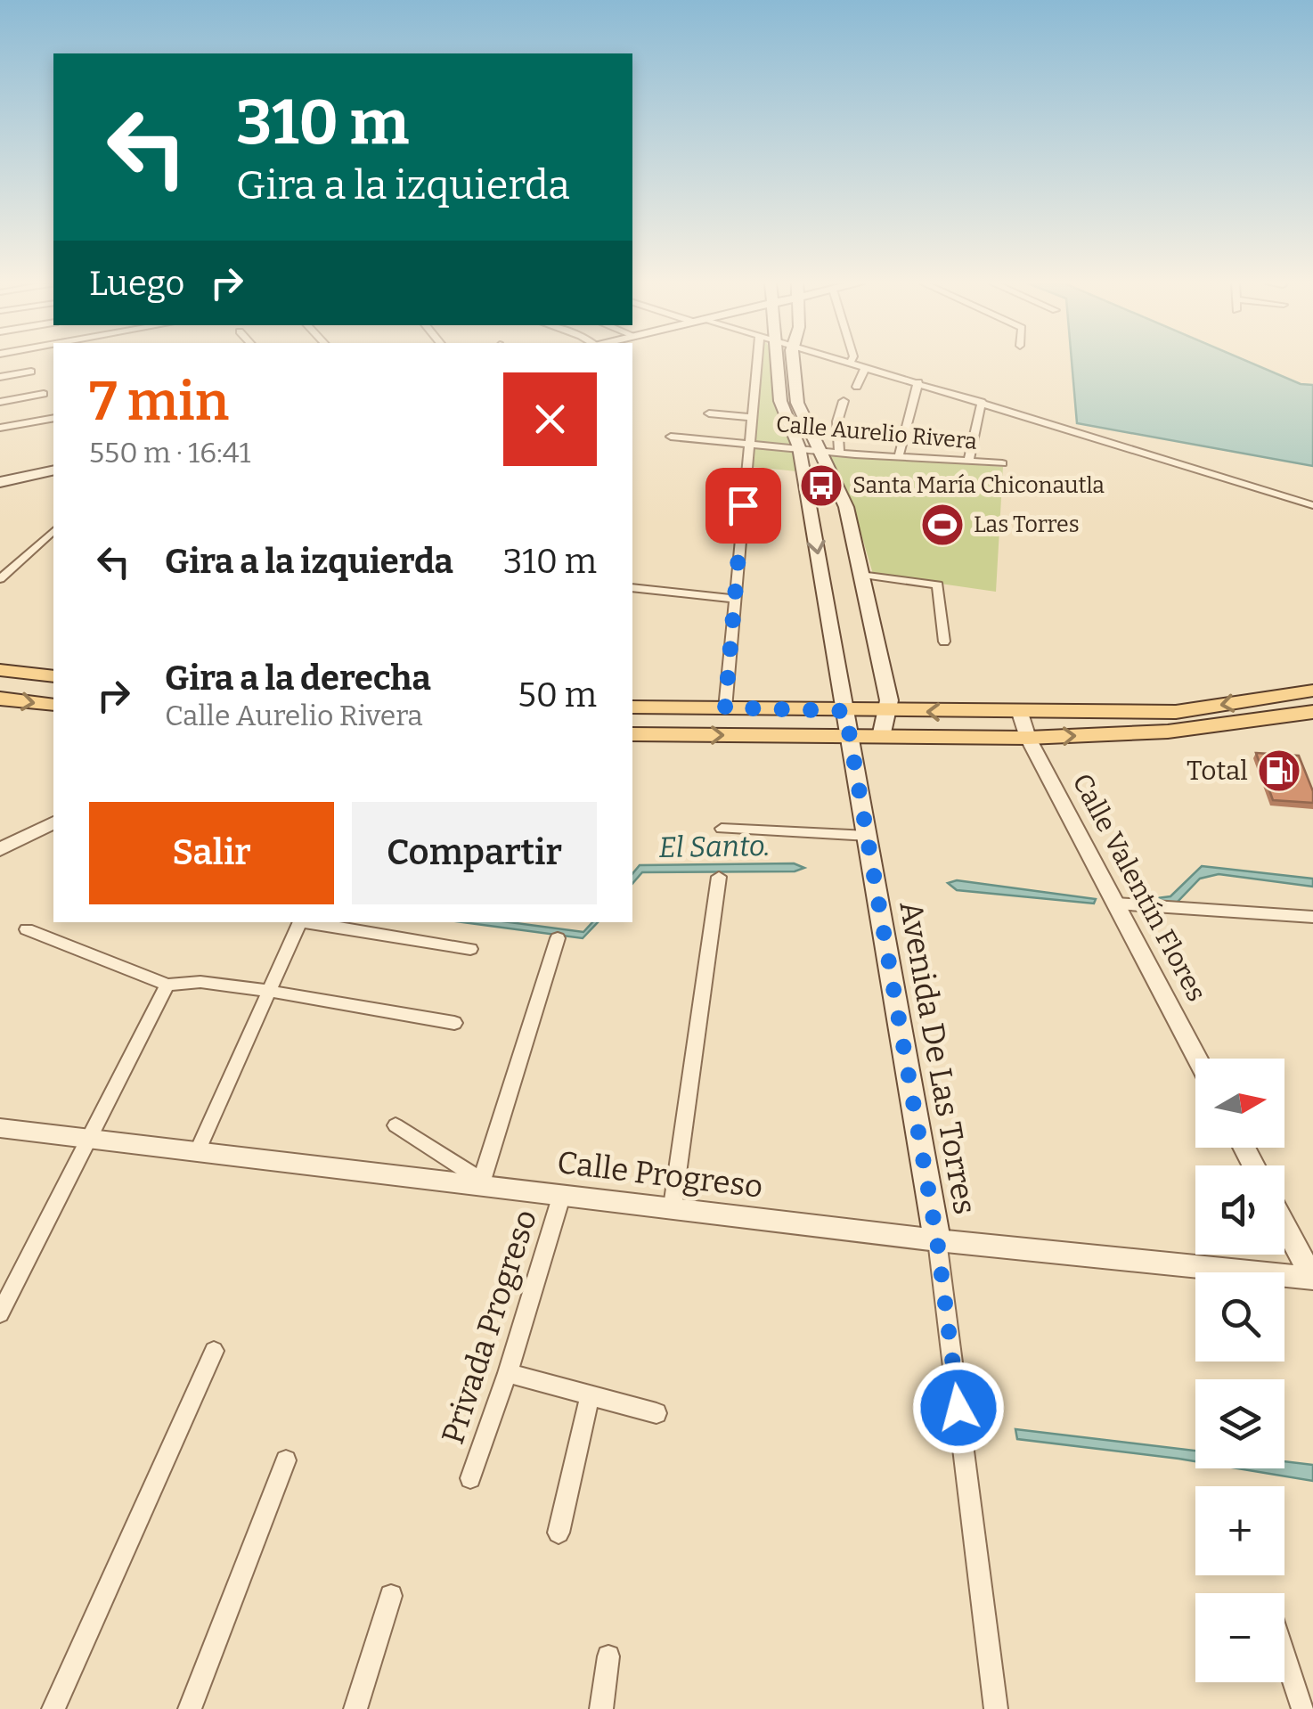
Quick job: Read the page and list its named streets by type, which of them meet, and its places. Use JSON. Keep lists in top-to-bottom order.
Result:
{
  "streets": {
    "main road": ["Avenida De Las Torres"],
    "street": [
      "Calle Aurelio Rivera",
      "Calle Valentín Flores",
      "Calle Progreso",
      "Privada Progreso"
    ]
  },
  "crossings": [
    ["Calle Aurelio Rivera", "Avenida De Las Torres"],
    ["Avenida De Las Torres", "Calle Progreso"],
    ["Calle Progreso", "Privada Progreso"]
  ],
  "water": ["El Santo."],
  "places": {
    "bus stop": ["Santa María Chiconautla"],
    "sports": ["Las Torres"],
    "fuel station": ["Total"]
  },
  "north": "right",
  "page": {
    "turn": ["310 m", "Gira a la izquierda"],
    "then": "Luego",
    "heading": ["7 min", "550 m · 16:41"],
    "list": [
      {
        "name": "Gira a la izquierda",
        "value": "310 m"
      },
      {
        "name": "Gira a la derecha",
        "note": "Calle Aurelio Rivera",
        "value": "50 m"
      }
    ],
    "buttons": ["Salir", "Compartir"],
    "map_buttons": ["+", "−"]
  }
}
